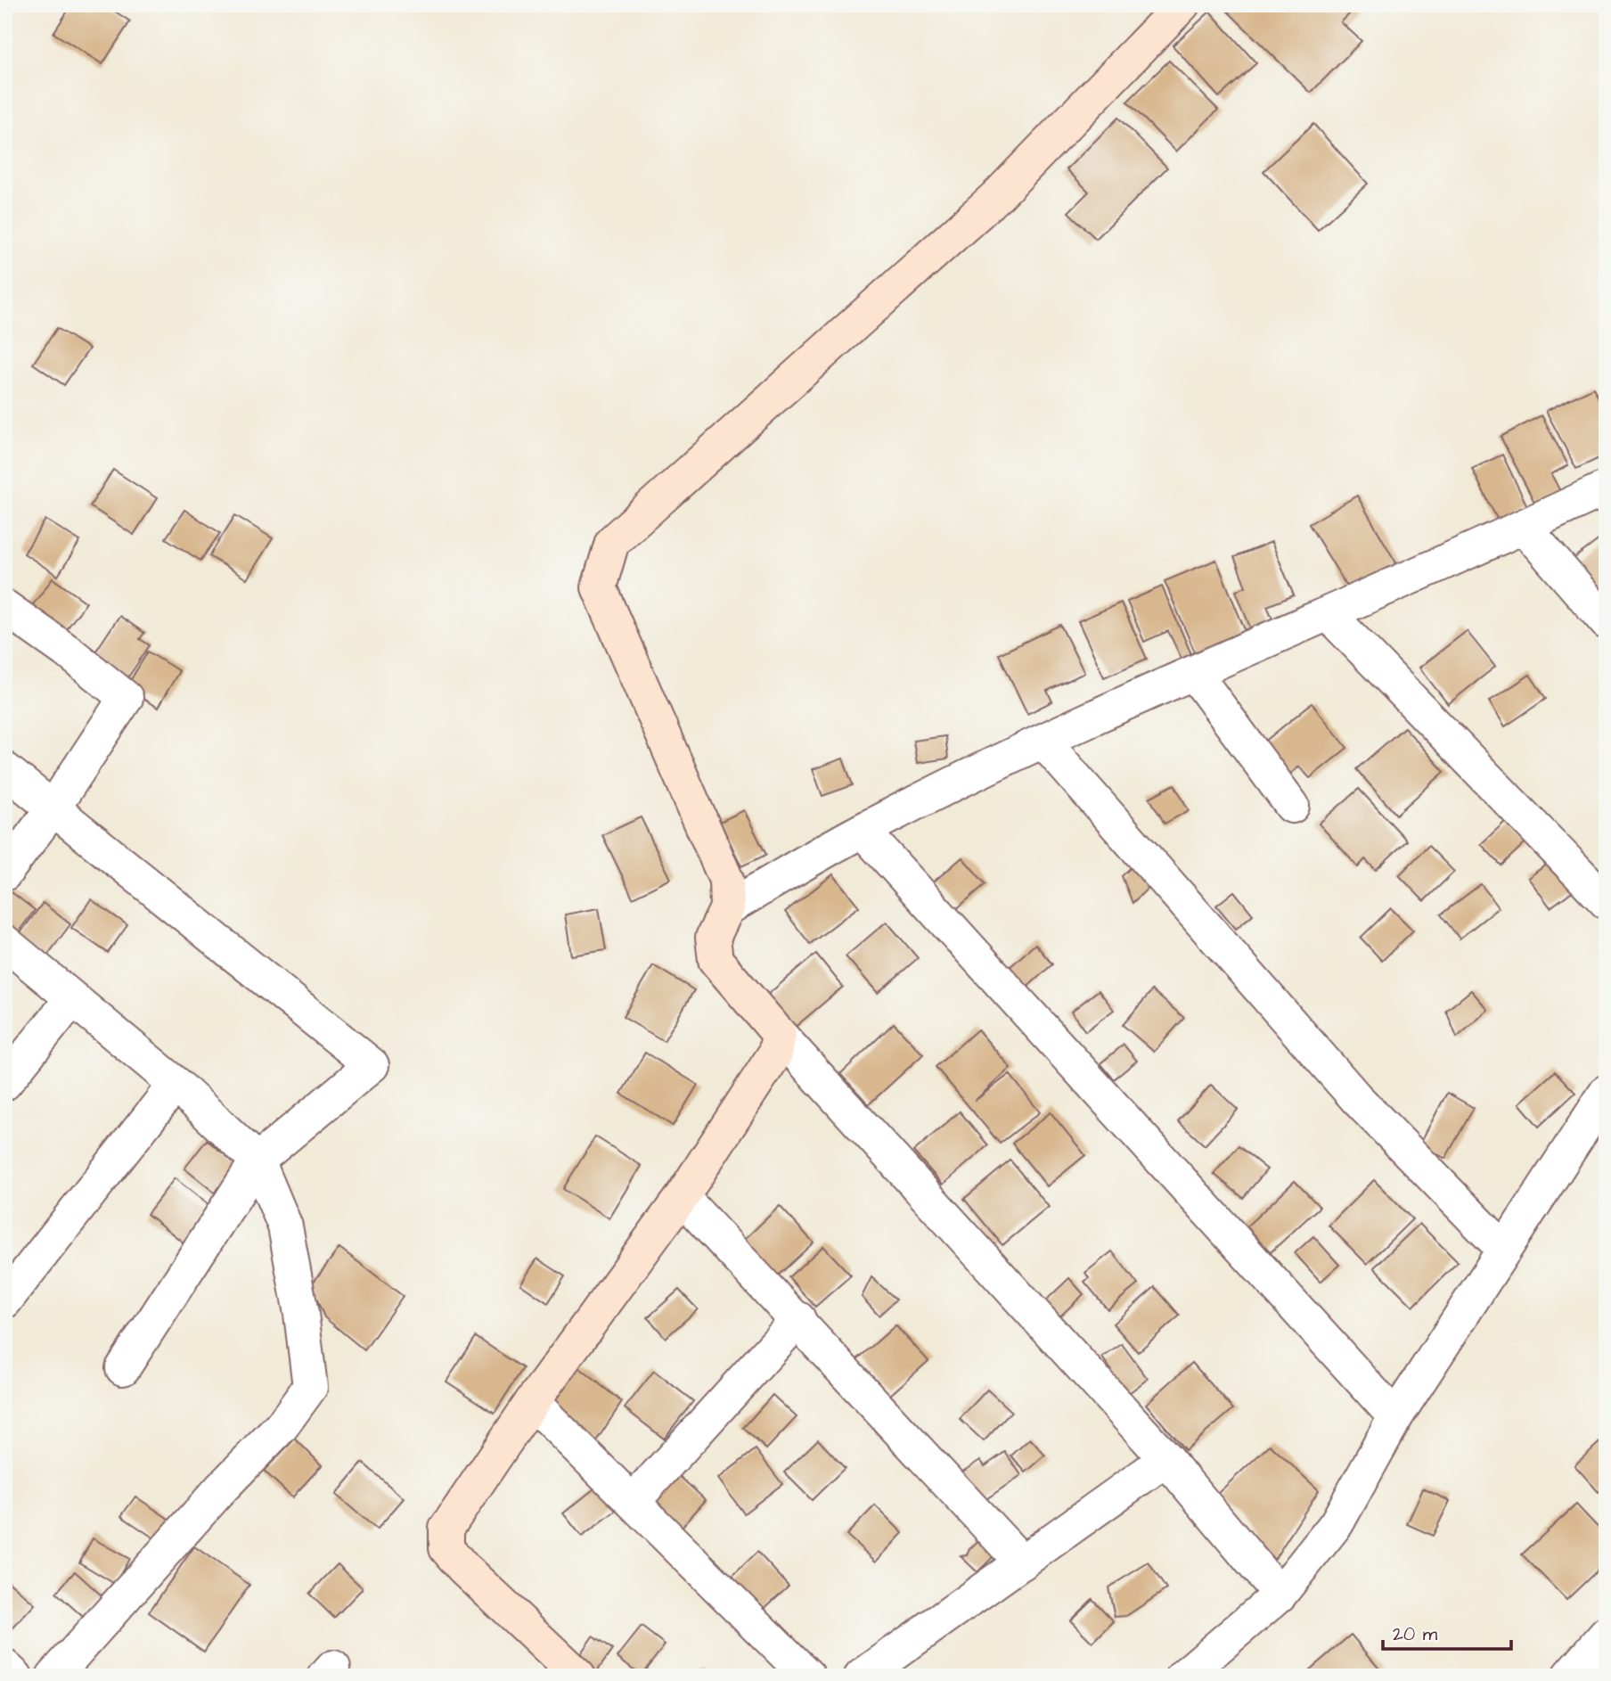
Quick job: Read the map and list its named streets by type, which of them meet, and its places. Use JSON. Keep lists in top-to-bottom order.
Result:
{
  "scale_bar": "20 m"
}
